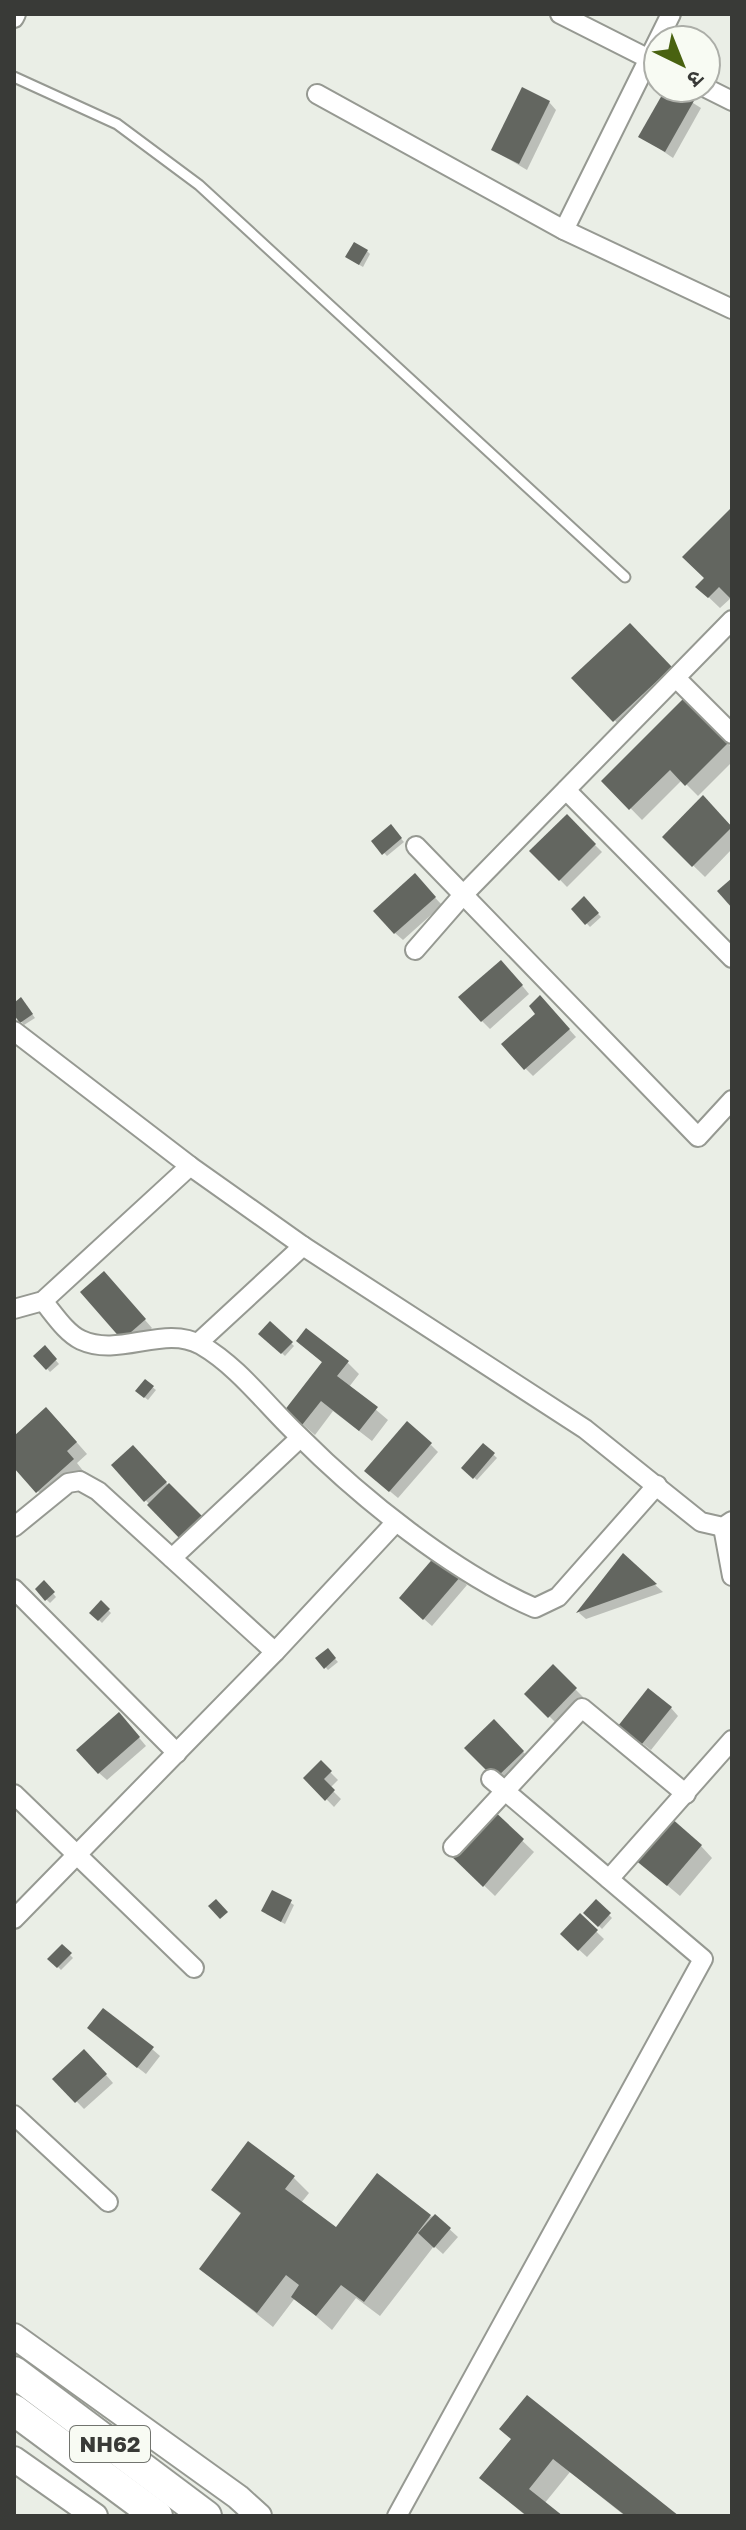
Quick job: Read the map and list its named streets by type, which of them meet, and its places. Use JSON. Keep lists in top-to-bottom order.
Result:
{
  "streets": {
    "highway": ["NH62"]
  },
  "north": "bottom right"
}
